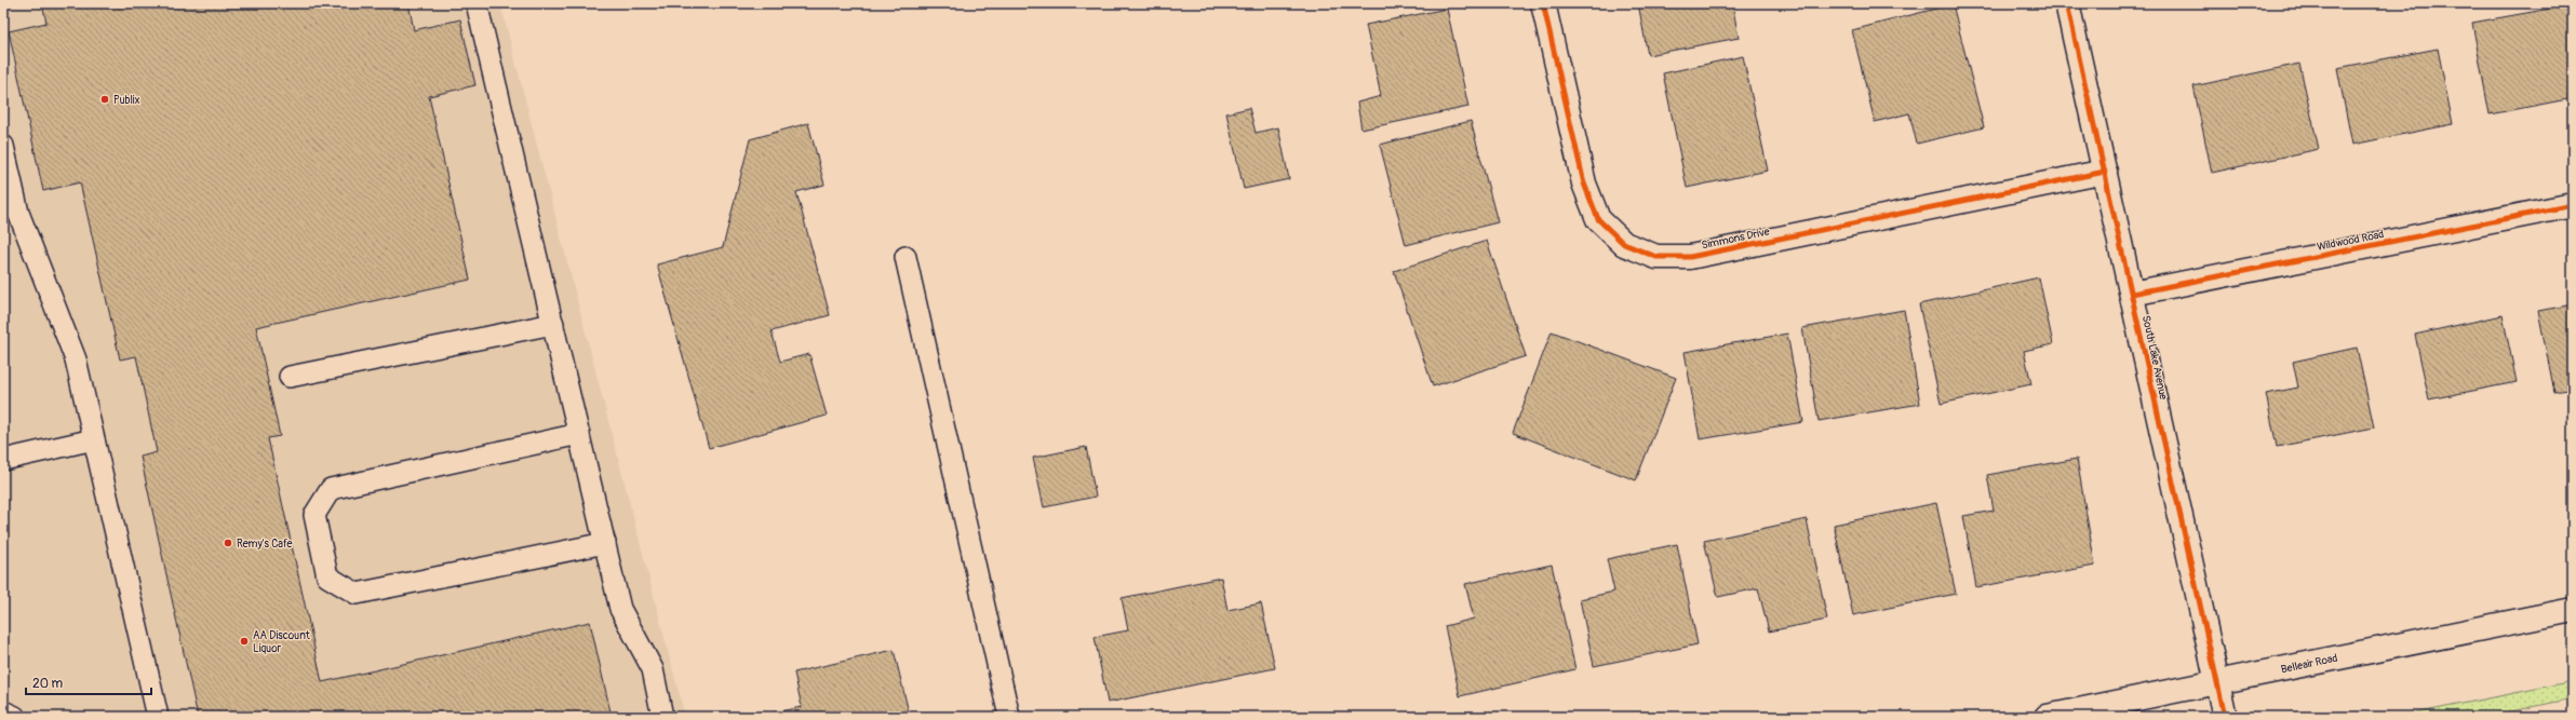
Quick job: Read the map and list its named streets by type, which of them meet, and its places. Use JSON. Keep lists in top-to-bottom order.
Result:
{
  "streets": {
    "street": [
      "Simmons Drive",
      "Wildwood Road",
      "South Lake Avenue",
      "Belleair Road"
    ]
  },
  "crossings": [
    ["Simmons Drive", "South Lake Avenue"],
    ["Wildwood Road", "South Lake Avenue"],
    ["South Lake Avenue", "Belleair Road"]
  ],
  "places": ["Publix", "Remy's Cafe", "AA Discount Liquor"],
  "scale_bar": "20 m"
}
